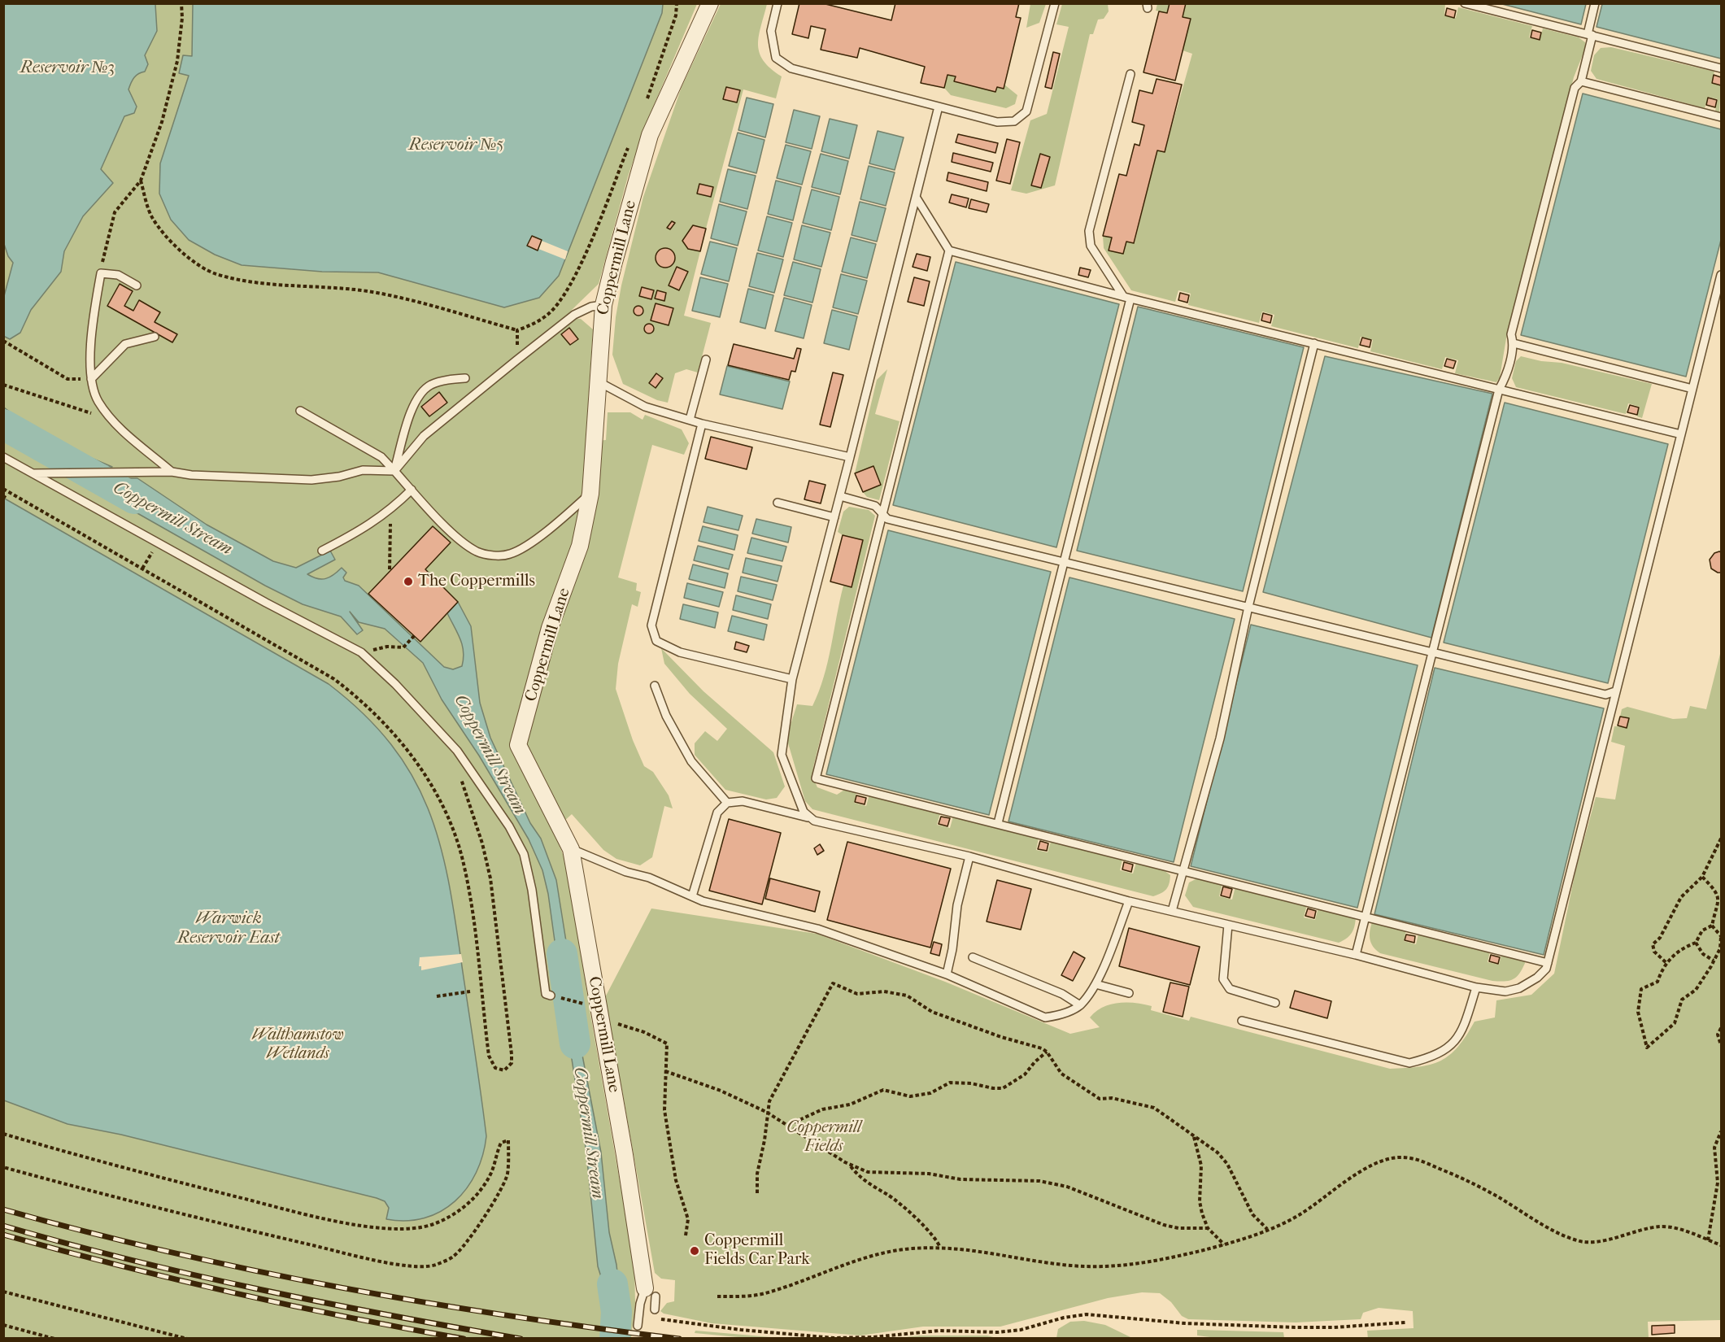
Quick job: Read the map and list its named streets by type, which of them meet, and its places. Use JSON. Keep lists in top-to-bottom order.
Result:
{
  "streets": {
    "street": ["Coppermill Lane"]
  },
  "water": [
    "Reservoir №3",
    "Reservoir №5",
    "Coppermill Stream",
    "Warwick Reservoir East"
  ],
  "parks": ["Walthamstow Wetlands", "Coppermill Fields"],
  "places": ["The Coppermills", "Coppermill Fields Car Park"]
}
